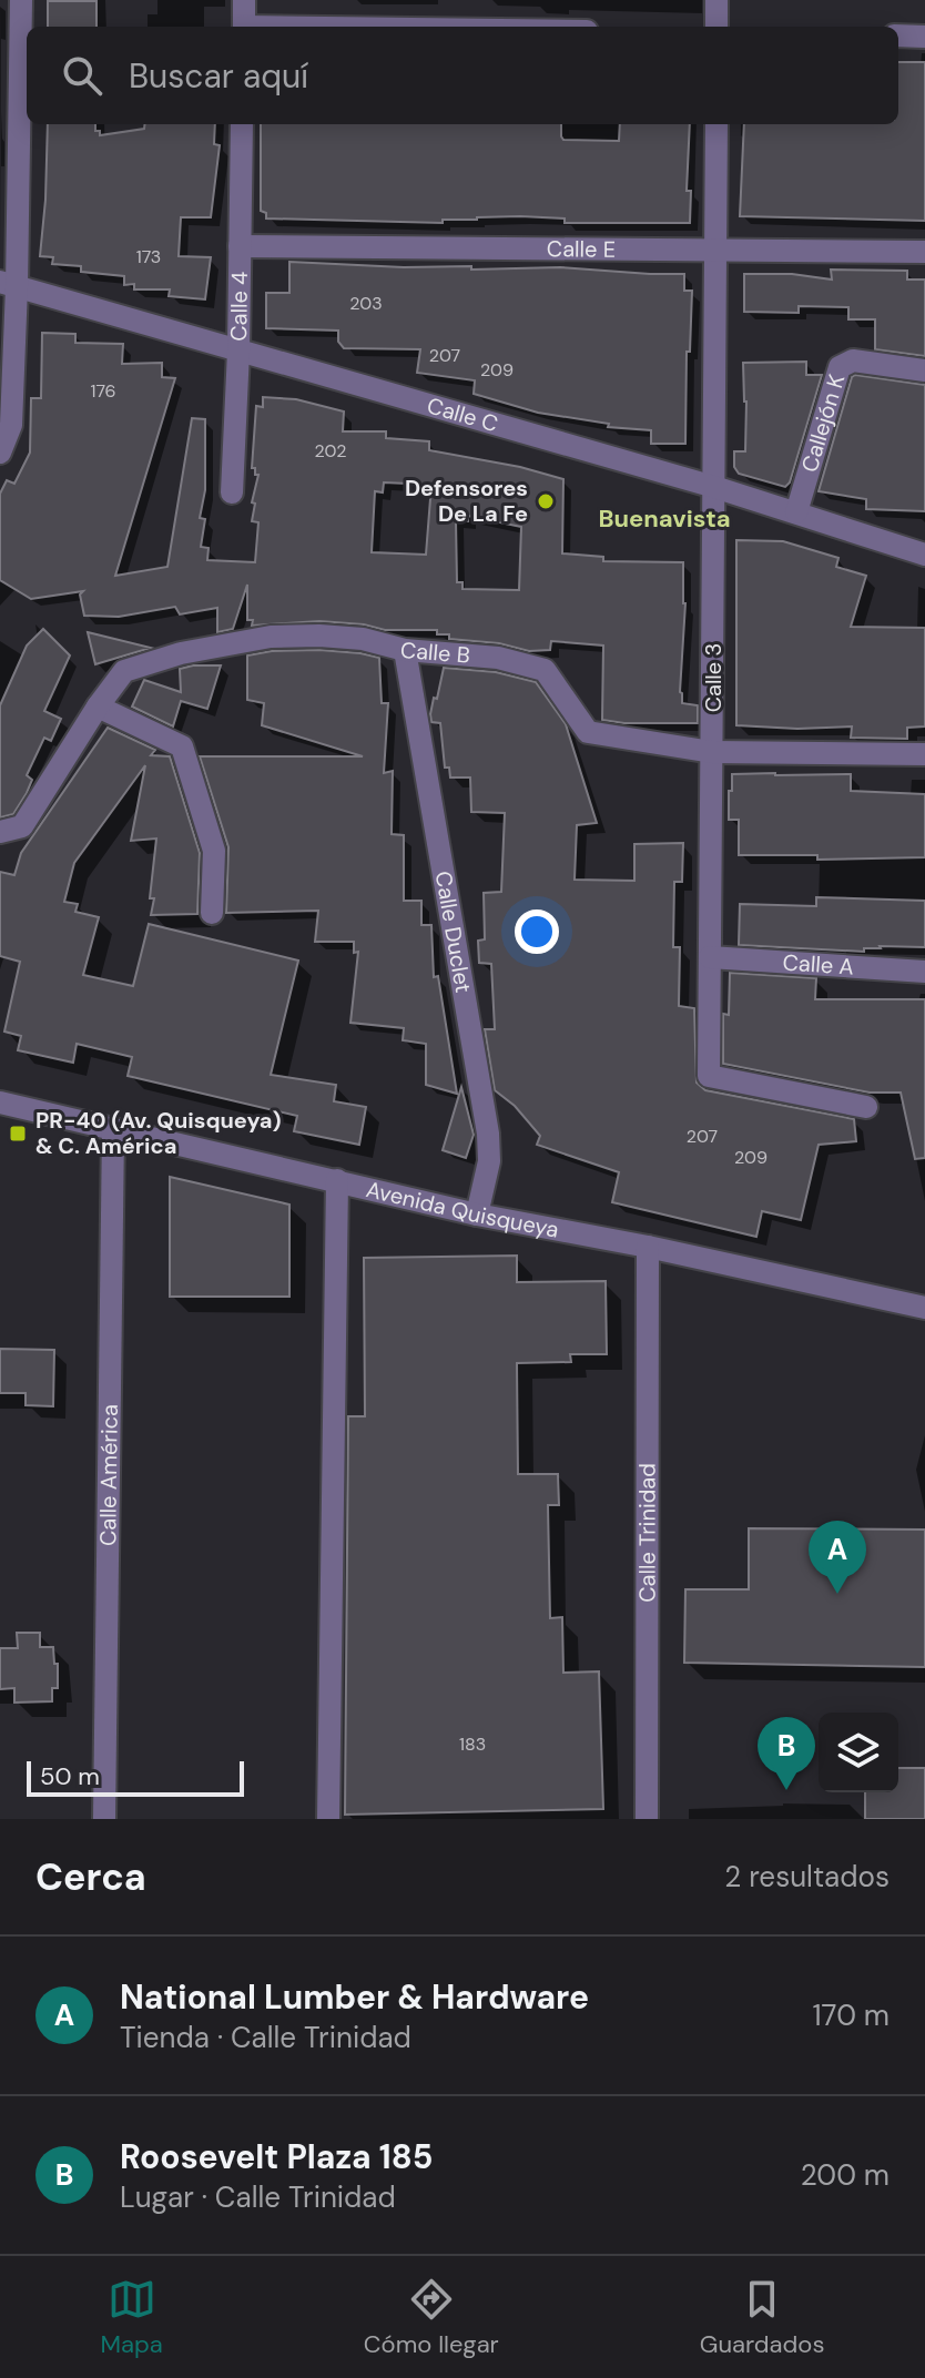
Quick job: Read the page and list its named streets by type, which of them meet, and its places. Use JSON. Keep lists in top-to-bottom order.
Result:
{
  "streets": {
    "street": [
      "Calle E",
      "Calle 4",
      "Calle C",
      "Callejón K",
      "Calle B",
      "Calle 3",
      "Calle Duclet",
      "Calle A",
      "Avenida Quisqueya",
      "Calle América",
      "Calle Trinidad"
    ]
  },
  "crossings": [
    ["Calle E", "Calle 4"],
    ["Calle E", "Calle 3"],
    ["Calle 4", "Calle C"],
    ["Calle C", "Callejón K"],
    ["Calle C", "Calle 3"],
    ["Calle B", "Calle 3"],
    ["Calle B", "Calle Duclet"],
    ["Calle 3", "Calle A"],
    ["Calle Duclet", "Avenida Quisqueya"],
    ["Avenida Quisqueya", "Calle América"],
    ["Avenida Quisqueya", "Calle Trinidad"]
  ],
  "districts": ["Buenavista"],
  "places": {
    "other": ["Defensores De La Fe"],
    "transit": ["PR-40 (Av. Quisqueya) & C. América"]
  },
  "house_numbers": [
    "173",
    "203",
    "207",
    "209",
    "176",
    "202",
    "207",
    "209",
    "183"
  ],
  "scale_bar": "50 m",
  "page": {
    "search": "Buscar aquí",
    "pins": ["A", "B"],
    "scale": "50 m",
    "heading": ["Cerca", "2 resultados"],
    "list": [
      {
        "mark": "A",
        "name": "National Lumber & Hardware",
        "note": "Tienda · Calle Trinidad",
        "value": "170 m"
      },
      {
        "mark": "B",
        "name": "Roosevelt Plaza 185",
        "note": "Lugar · Calle Trinidad",
        "value": "200 m"
      }
    ],
    "nav": ["Mapa", "Cómo llegar", "Guardados"]
  }
}
